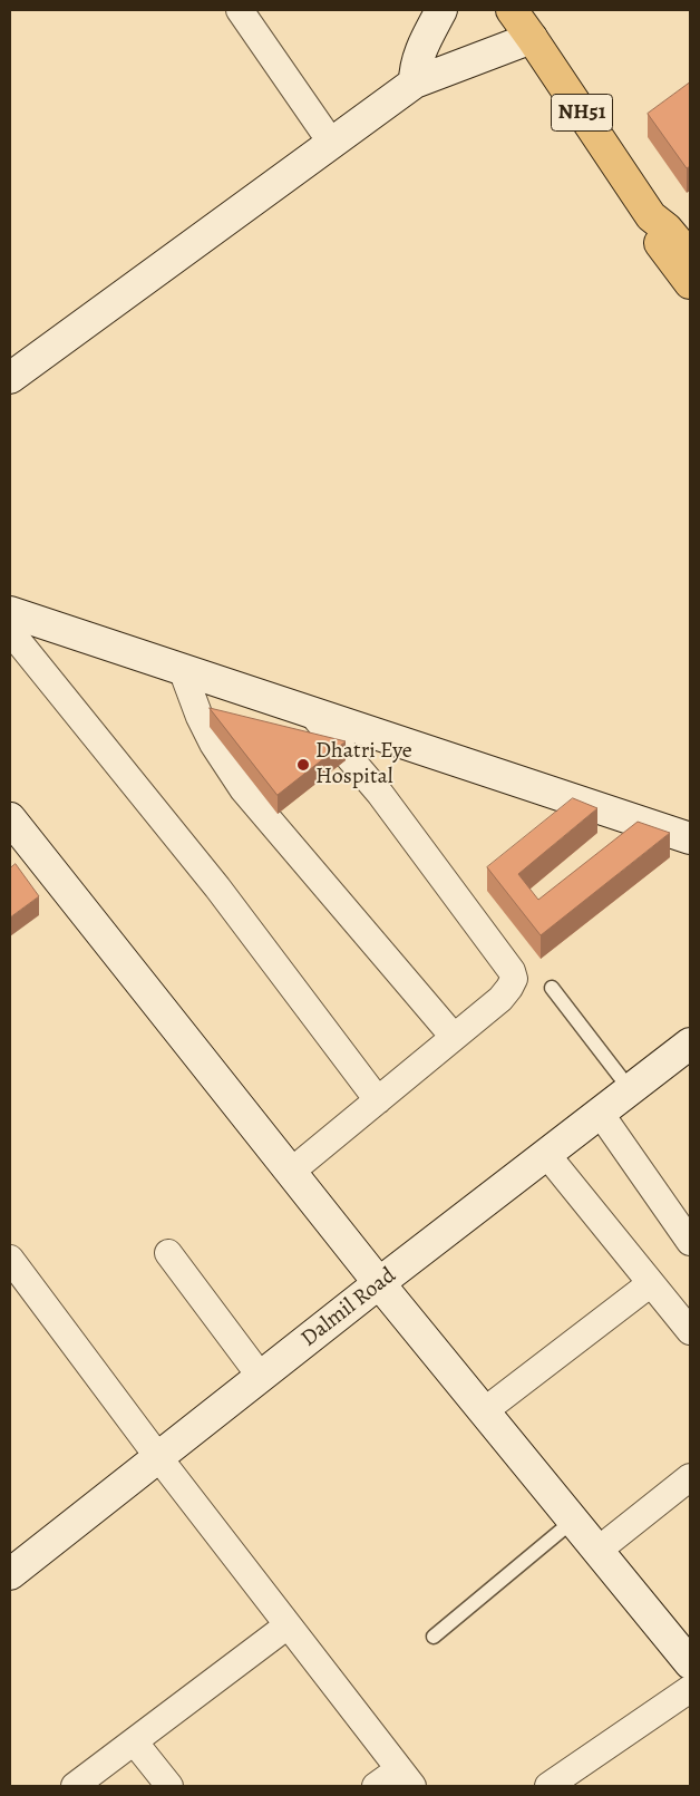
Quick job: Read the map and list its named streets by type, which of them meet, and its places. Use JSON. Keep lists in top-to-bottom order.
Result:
{
  "streets": {
    "highway": ["NH51"],
    "street": ["Dalmil Road"]
  },
  "places": ["Dhatri Eye Hospital"]
}
